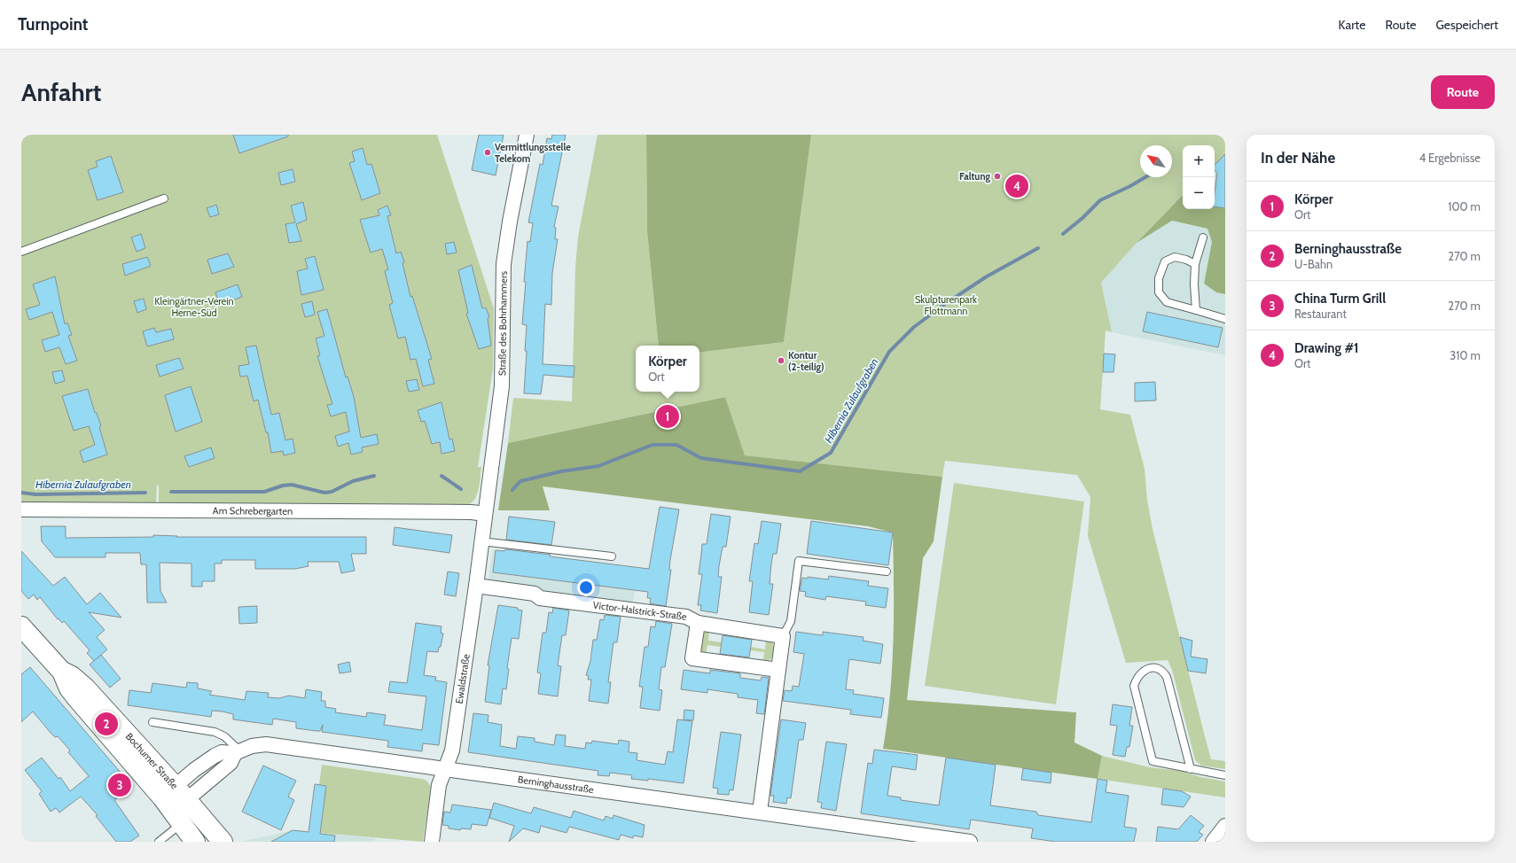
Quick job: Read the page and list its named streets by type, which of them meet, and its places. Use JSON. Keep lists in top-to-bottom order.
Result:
{
  "streets": {
    "main road": ["Bochumer Straße"],
    "street": [
      "Straße des Bohrhammers",
      "Am Schrebergarten",
      "Victor-Halstrick-Straße",
      "Ewaldstraße",
      "Berninghausstraße"
    ]
  },
  "crossings": [
    ["Straße des Bohrhammers", "Am Schrebergarten"],
    ["Straße des Bohrhammers", "Ewaldstraße"],
    ["Am Schrebergarten", "Ewaldstraße"],
    ["Victor-Halstrick-Straße", "Ewaldstraße"],
    ["Ewaldstraße", "Berninghausstraße"]
  ],
  "water": ["Hibernia Zulaufgraben"],
  "parks": ["Skulpturenpark Flottmann", "Kleingärtner-Verein Herne-Süd"],
  "places": ["Vermittlungsstelle Telekom", "Faltung", "Kontur (2-teilig)"],
  "north": "top left",
  "page": {
    "header": "Turnpoint",
    "nav": ["Karte", "Route", "Gespeichert"],
    "buttons": "Route",
    "title": "Anfahrt",
    "heading": ["In der Nähe", "4 Ergebnisse"],
    "map_buttons": ["+", "−"],
    "pins": [
      "4",
      "1",
      "2",
      "3"
    ],
    "list": [
      {
        "mark": "1",
        "name": "Körper",
        "note": "Ort",
        "value": "100 m"
      },
      {
        "mark": "2",
        "name": "Berninghausstraße",
        "note": "U-Bahn",
        "value": "270 m"
      },
      {
        "mark": "3",
        "name": "China Turm Grill",
        "note": "Restaurant",
        "value": "270 m"
      },
      {
        "mark": "4",
        "name": "Drawing #1",
        "note": "Ort",
        "value": "310 m"
      }
    ],
    "popup": ["Körper", "Ort"]
  }
}
